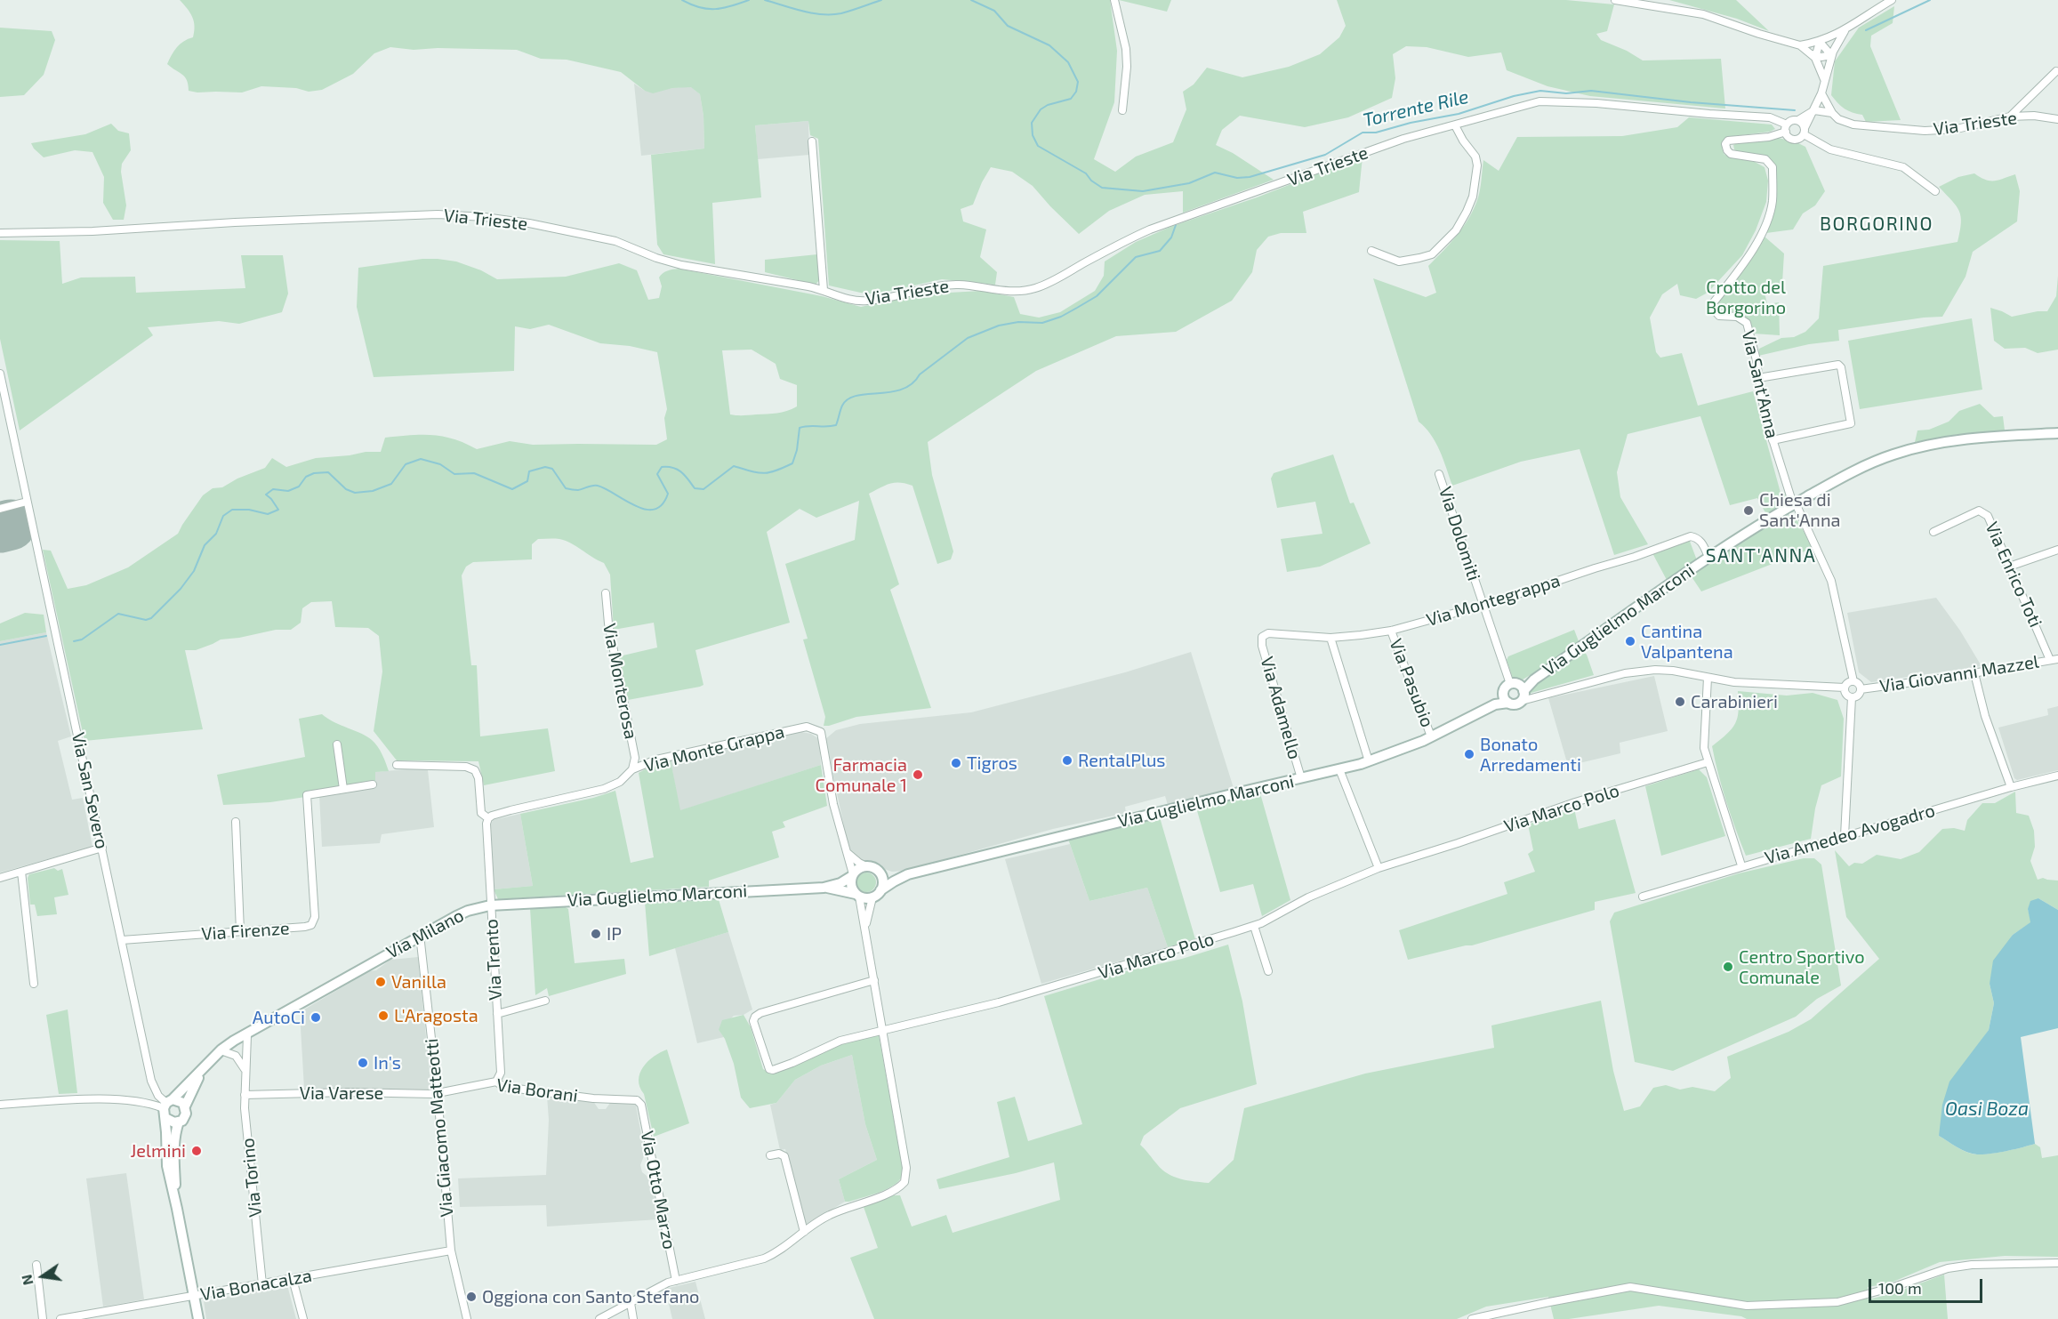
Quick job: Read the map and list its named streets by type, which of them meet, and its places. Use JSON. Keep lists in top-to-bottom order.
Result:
{
  "streets": {
    "street": [
      "Via Trieste",
      "Via Sant'Anna",
      "Via Dolomiti",
      "Via Enrico Toti",
      "Via Montegrappa",
      "Via Guglielmo Marconi",
      "Via Giovanni Mazzel",
      "Via Monterosa",
      "Via Pasubio",
      "Via Adamello",
      "Via Monte Grappa",
      "Via San Severo",
      "Via Marco Polo",
      "Via Amedeo Avogadro",
      "Via Firenze",
      "Via Milano",
      "Via Trento",
      "Via Borani",
      "Via Varese",
      "Via Giacomo Matteotti",
      "Via Torino",
      "Via Otto Marzo",
      "Via Bonacalza"
    ]
  },
  "crossings": [
    ["Via Trieste", "Via Sant'Anna"],
    ["Via Sant'Anna", "Via Guglielmo Marconi"],
    ["Via Sant'Anna", "Via Giovanni Mazzel"],
    ["Via Dolomiti", "Via Montegrappa"],
    ["Via Dolomiti", "Via Guglielmo Marconi"],
    ["Via Enrico Toti", "Via Giovanni Mazzel"],
    ["Via Montegrappa", "Via Guglielmo Marconi"],
    ["Via Montegrappa", "Via Pasubio"],
    ["Via Montegrappa", "Via Adamello"],
    ["Via Guglielmo Marconi", "Via Pasubio"],
    ["Via Guglielmo Marconi", "Via Adamello"],
    ["Via Guglielmo Marconi", "Via Milano"],
    ["Via Guglielmo Marconi", "Via Trento"],
    ["Via Monterosa", "Via Monte Grappa"],
    ["Via San Severo", "Via Firenze"],
    ["Via San Severo", "Via Milano"],
    ["Via Milano", "Via Trento"],
    ["Via Milano", "Via Giacomo Matteotti"],
    ["Via Milano", "Via Torino"],
    ["Via Trento", "Via Borani"],
    ["Via Borani", "Via Varese"],
    ["Via Borani", "Via Giacomo Matteotti"],
    ["Via Borani", "Via Otto Marzo"],
    ["Via Varese", "Via Giacomo Matteotti"],
    ["Via Varese", "Via Torino"],
    ["Via Giacomo Matteotti", "Via Bonacalza"],
    ["Via Torino", "Via Bonacalza"]
  ],
  "districts": ["BORGORINO", "SANT'ANNA"],
  "water": ["Torrente Rile", "Oasi Boza"],
  "parks": ["Crotto del Borgorino"],
  "places": [
    "Chiesa di Sant'Anna",
    "Cantina Valpantena",
    "Carabinieri",
    "Bonato Arredamenti",
    "RentalPlus",
    "Tigros",
    "Farmacia Comunale 1",
    "IP",
    "Centro Sportivo Comunale",
    "Vanilla",
    "L'Aragosta",
    "AutoCi",
    "In's",
    "Jelmini",
    "Oggiona con Santo Stefano"
  ],
  "scale_bar": "100 m",
  "north": "left"
}
